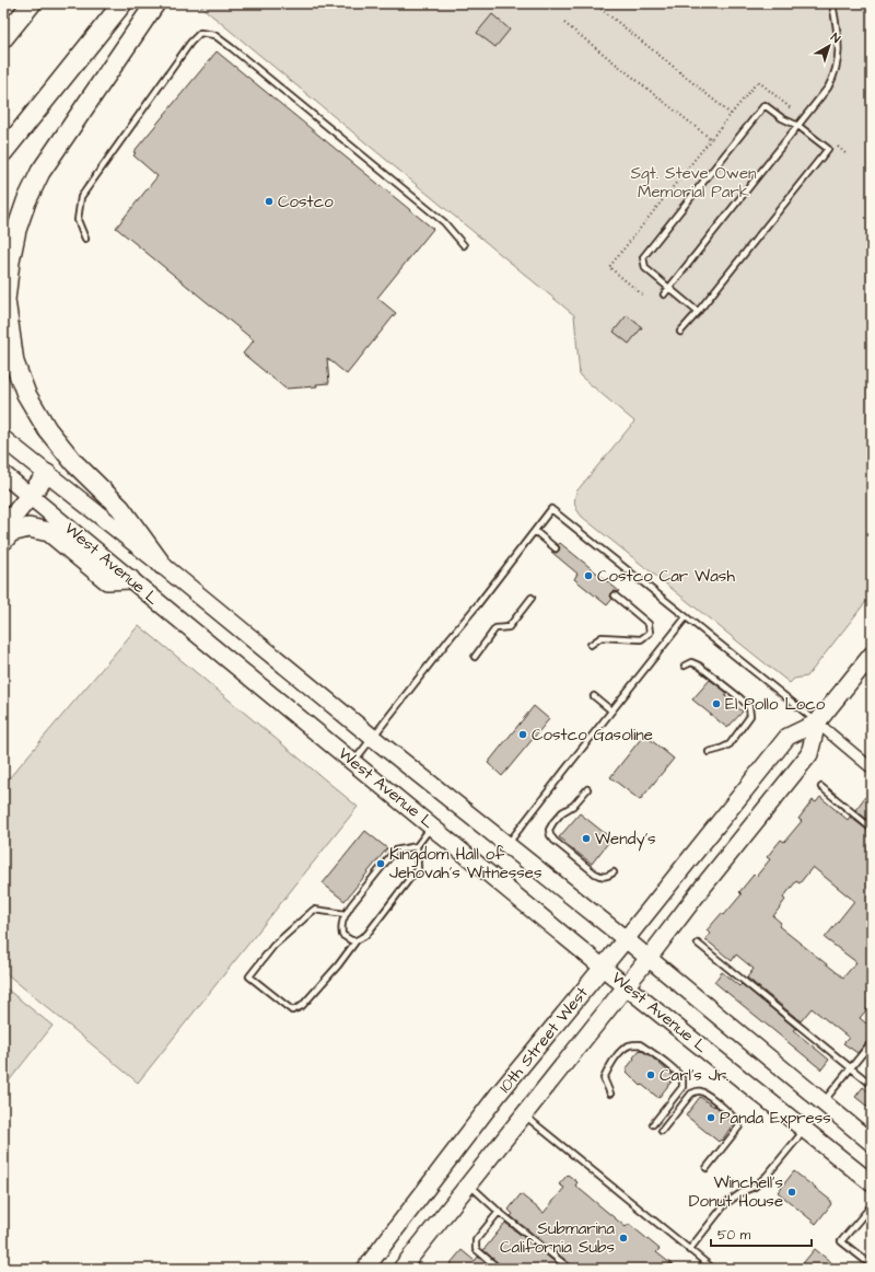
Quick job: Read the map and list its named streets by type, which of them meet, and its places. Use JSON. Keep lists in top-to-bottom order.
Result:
{
  "streets": {
    "main road": ["West Avenue L", "10th Street West"]
  },
  "crossings": [
    ["West Avenue L", "10th Street West"]
  ],
  "parks": ["Sgt. Steve Owen Memorial Park"],
  "places": [
    "Costco",
    "Costco Car Wash",
    "El Pollo Loco",
    "Costco Gasoline",
    "Wendy's",
    "Kingdom Hall of Jehovah's Witnesses",
    "Carl's Jr.",
    "Panda Express",
    "Winchell's Donut House",
    "Submarina California Subs"
  ],
  "scale_bar": "50 m",
  "north": "top right"
}
